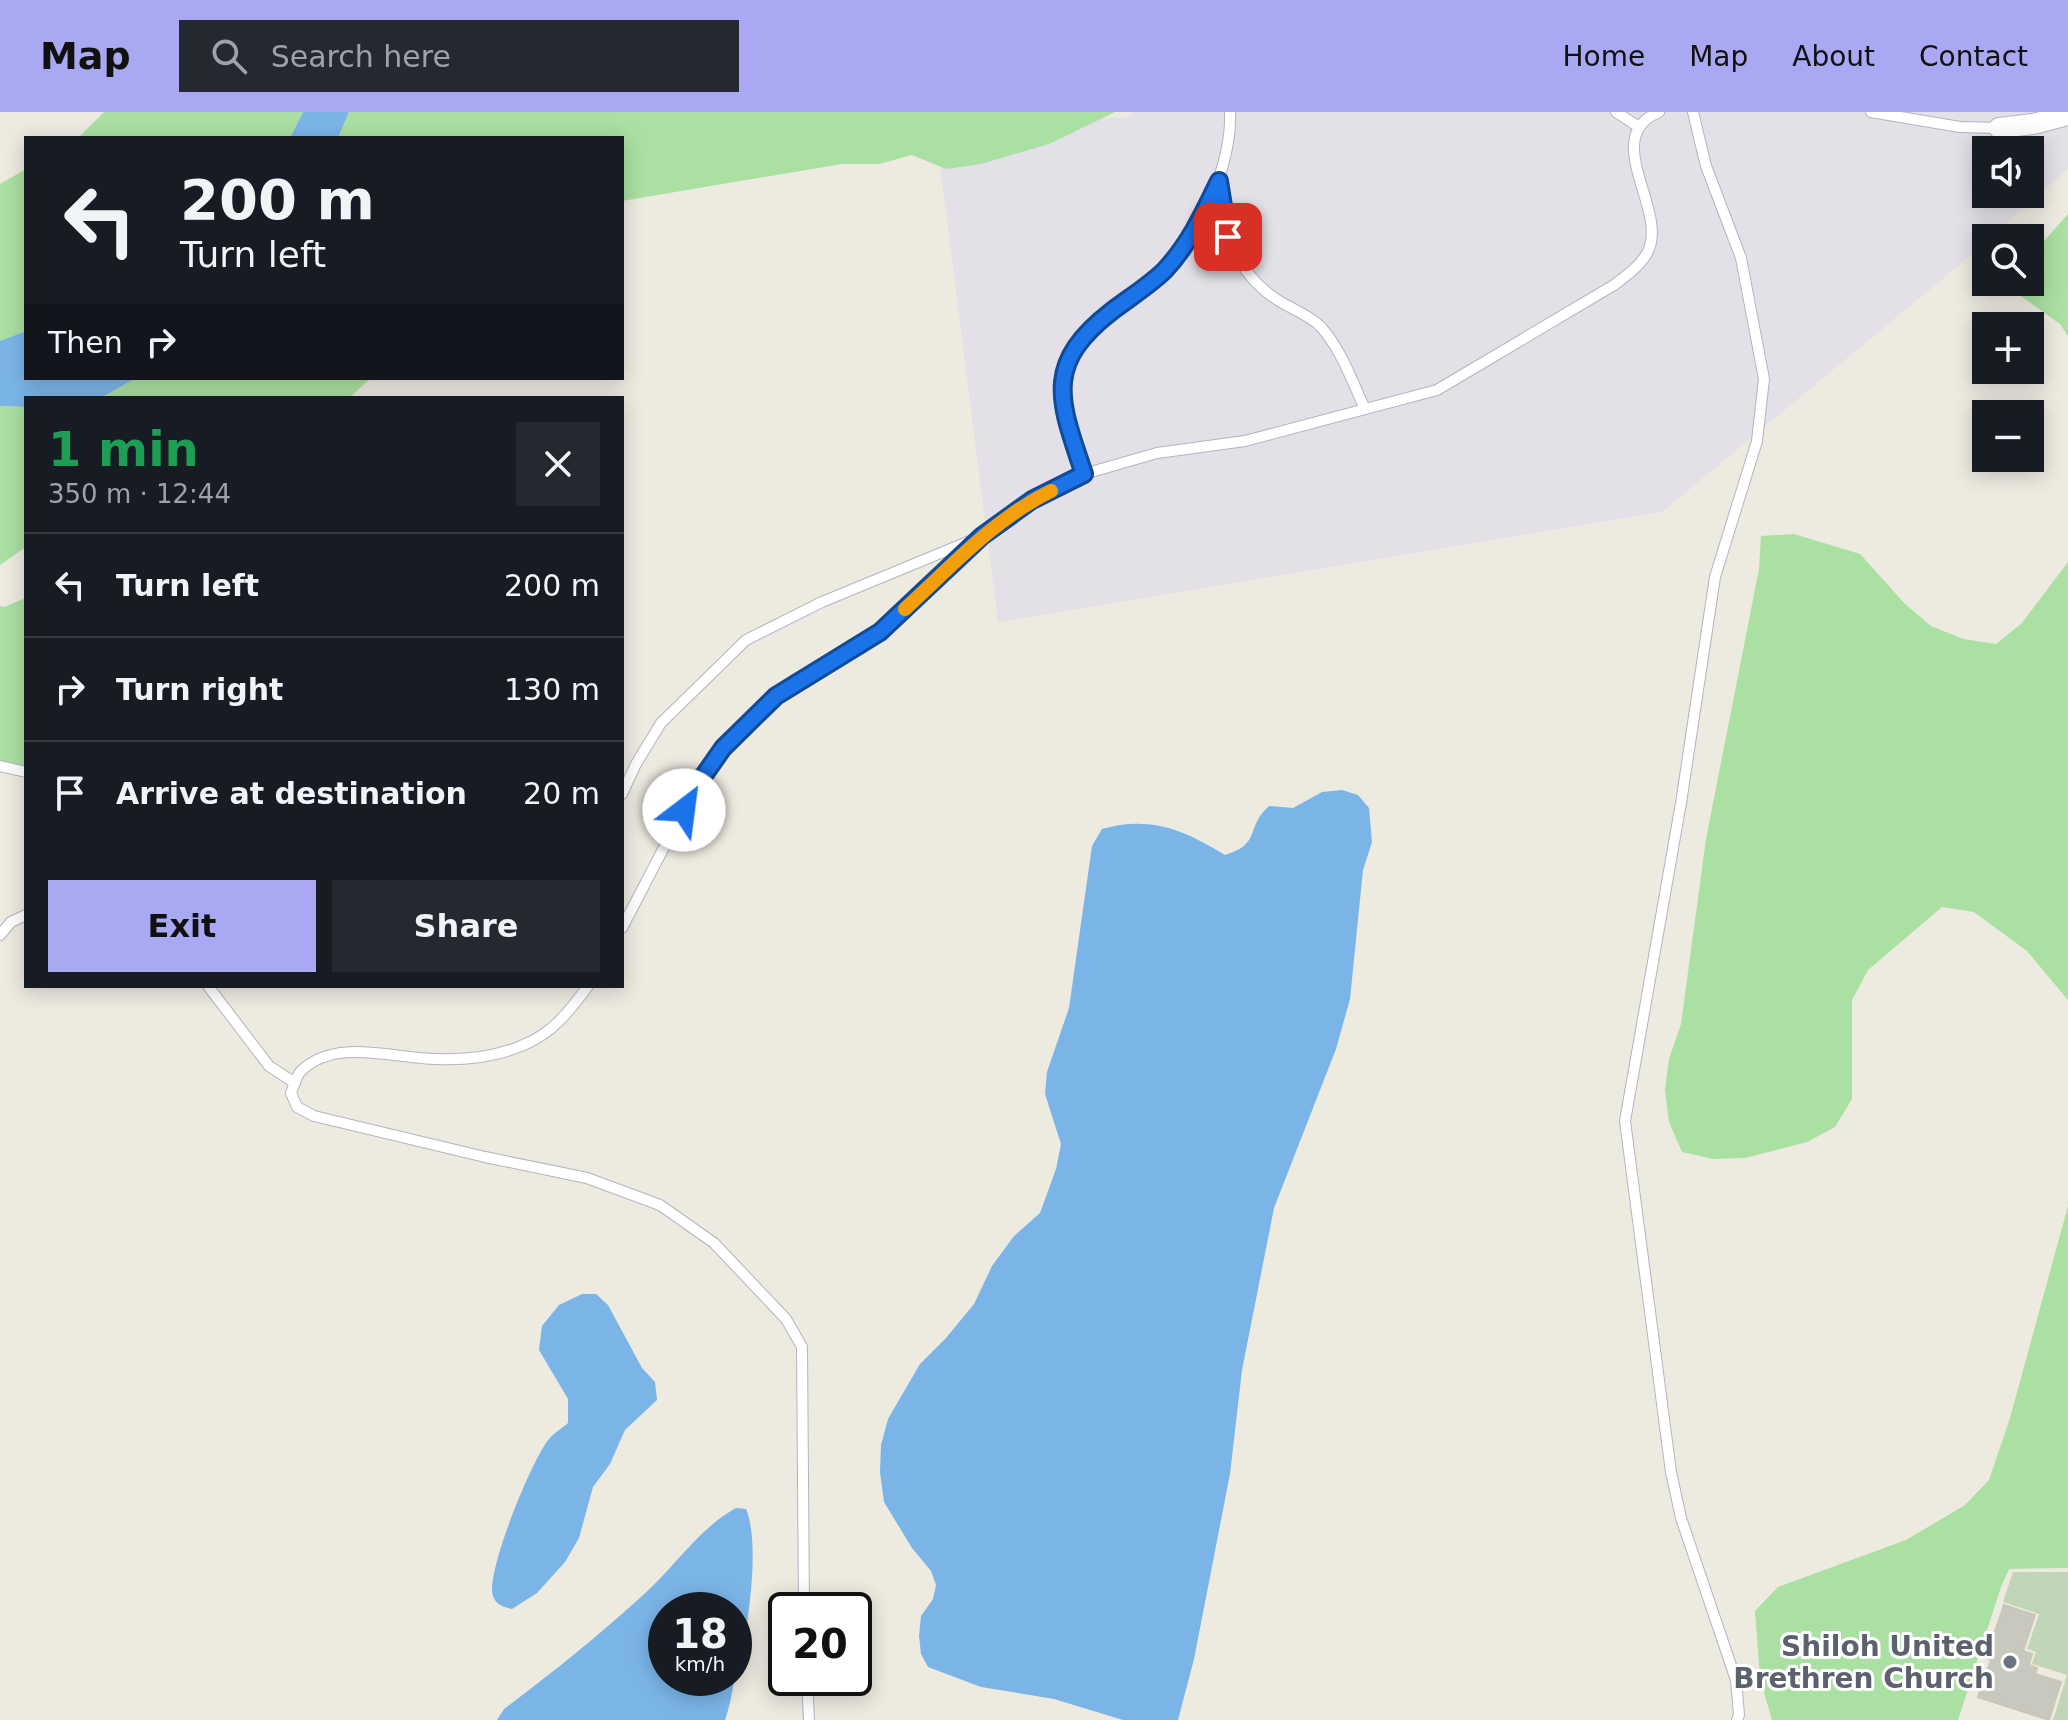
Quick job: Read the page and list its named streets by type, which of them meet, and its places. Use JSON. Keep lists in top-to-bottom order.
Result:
{
  "places": ["Shiloh United Brethren Church"],
  "page": {
    "header": "Map",
    "search": "Search here",
    "nav": [
      "Home",
      "Map",
      "About",
      "Contact"
    ],
    "map_buttons": ["+", "−"],
    "turn": ["200 m", "Turn left"],
    "then": "Then",
    "heading": ["1 min", "350 m · 12:44"],
    "list": [
      {
        "name": "Turn left",
        "value": "200 m"
      },
      {
        "name": "Turn right",
        "value": "130 m"
      },
      {
        "name": "Arrive at destination",
        "value": "20 m"
      }
    ],
    "buttons": ["Exit", "Share"],
    "speed": "18 km/h",
    "limit": "20"
  }
}
